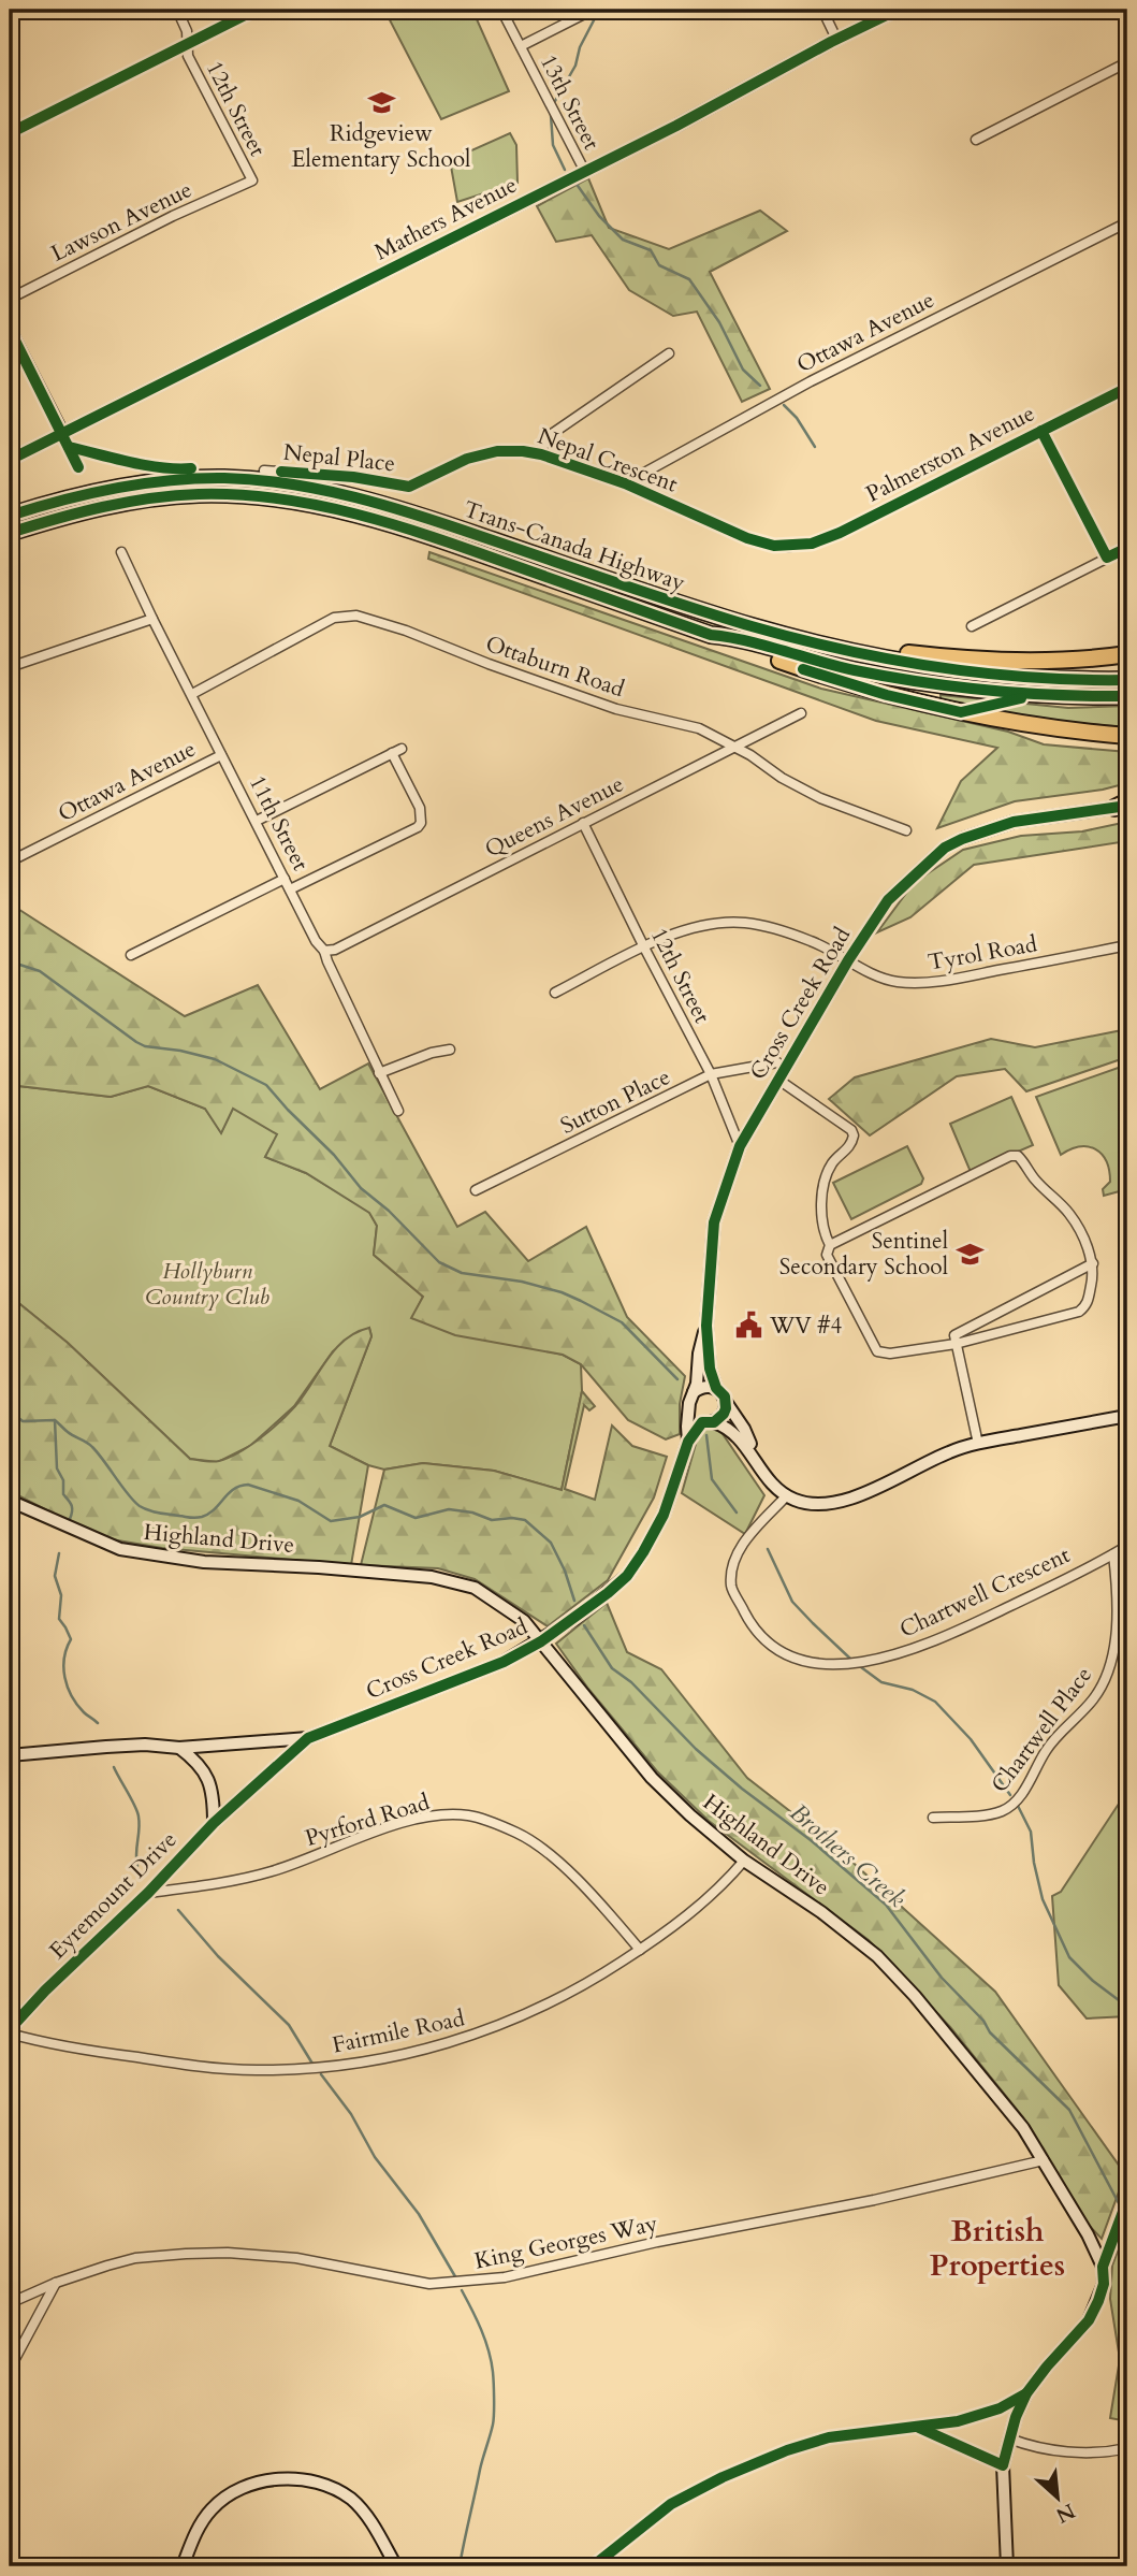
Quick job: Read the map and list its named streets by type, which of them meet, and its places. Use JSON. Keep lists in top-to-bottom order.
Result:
{
  "streets": {
    "highway": ["Trans-Canada Highway"],
    "street": [
      "13th Street",
      "12th Street",
      "Mathers Avenue",
      "Lawson Avenue",
      "Ottawa Avenue",
      "Palmerston Avenue",
      "Nepal Place",
      "Nepal Crescent",
      "Ottaburn Road",
      "Queens Avenue",
      "11th Street",
      "Tyrol Road",
      "Cross Creek Road",
      "Sutton Place",
      "Highland Drive",
      "Chartwell Crescent",
      "Chartwell Place",
      "Pyrford Road",
      "Eyremount Drive",
      "Fairmile Road",
      "King Georges Way"
    ]
  },
  "crossings": [
    ["13th Street", "Mathers Avenue"],
    ["12th Street", "Lawson Avenue"],
    ["12th Street", "Queens Avenue"],
    ["12th Street", "Tyrol Road"],
    ["12th Street", "Cross Creek Road"],
    ["12th Street", "Sutton Place"],
    ["Ottawa Avenue", "Nepal Crescent"],
    ["Ottawa Avenue", "11th Street"],
    ["Nepal Place", "Nepal Crescent"],
    ["Ottaburn Road", "Queens Avenue"],
    ["Ottaburn Road", "11th Street"],
    ["Queens Avenue", "11th Street"],
    ["Tyrol Road", "Cross Creek Road"],
    ["Cross Creek Road", "Highland Drive"],
    ["Cross Creek Road", "Eyremount Drive"],
    ["Highland Drive", "Fairmile Road"],
    ["Highland Drive", "King Georges Way"],
    ["Chartwell Crescent", "Chartwell Place"],
    ["Pyrford Road", "Eyremount Drive"],
    ["Pyrford Road", "Fairmile Road"],
    ["Eyremount Drive", "Fairmile Road"]
  ],
  "districts": ["British Properties"],
  "water": ["Brothers Creek"],
  "parks": ["Hollyburn Country Club"],
  "places": {
    "school or university": ["Ridgeview Elementary School", "Sentinel Secondary School"],
    "public building": ["WV #4"]
  },
  "north": "bottom right"
}
